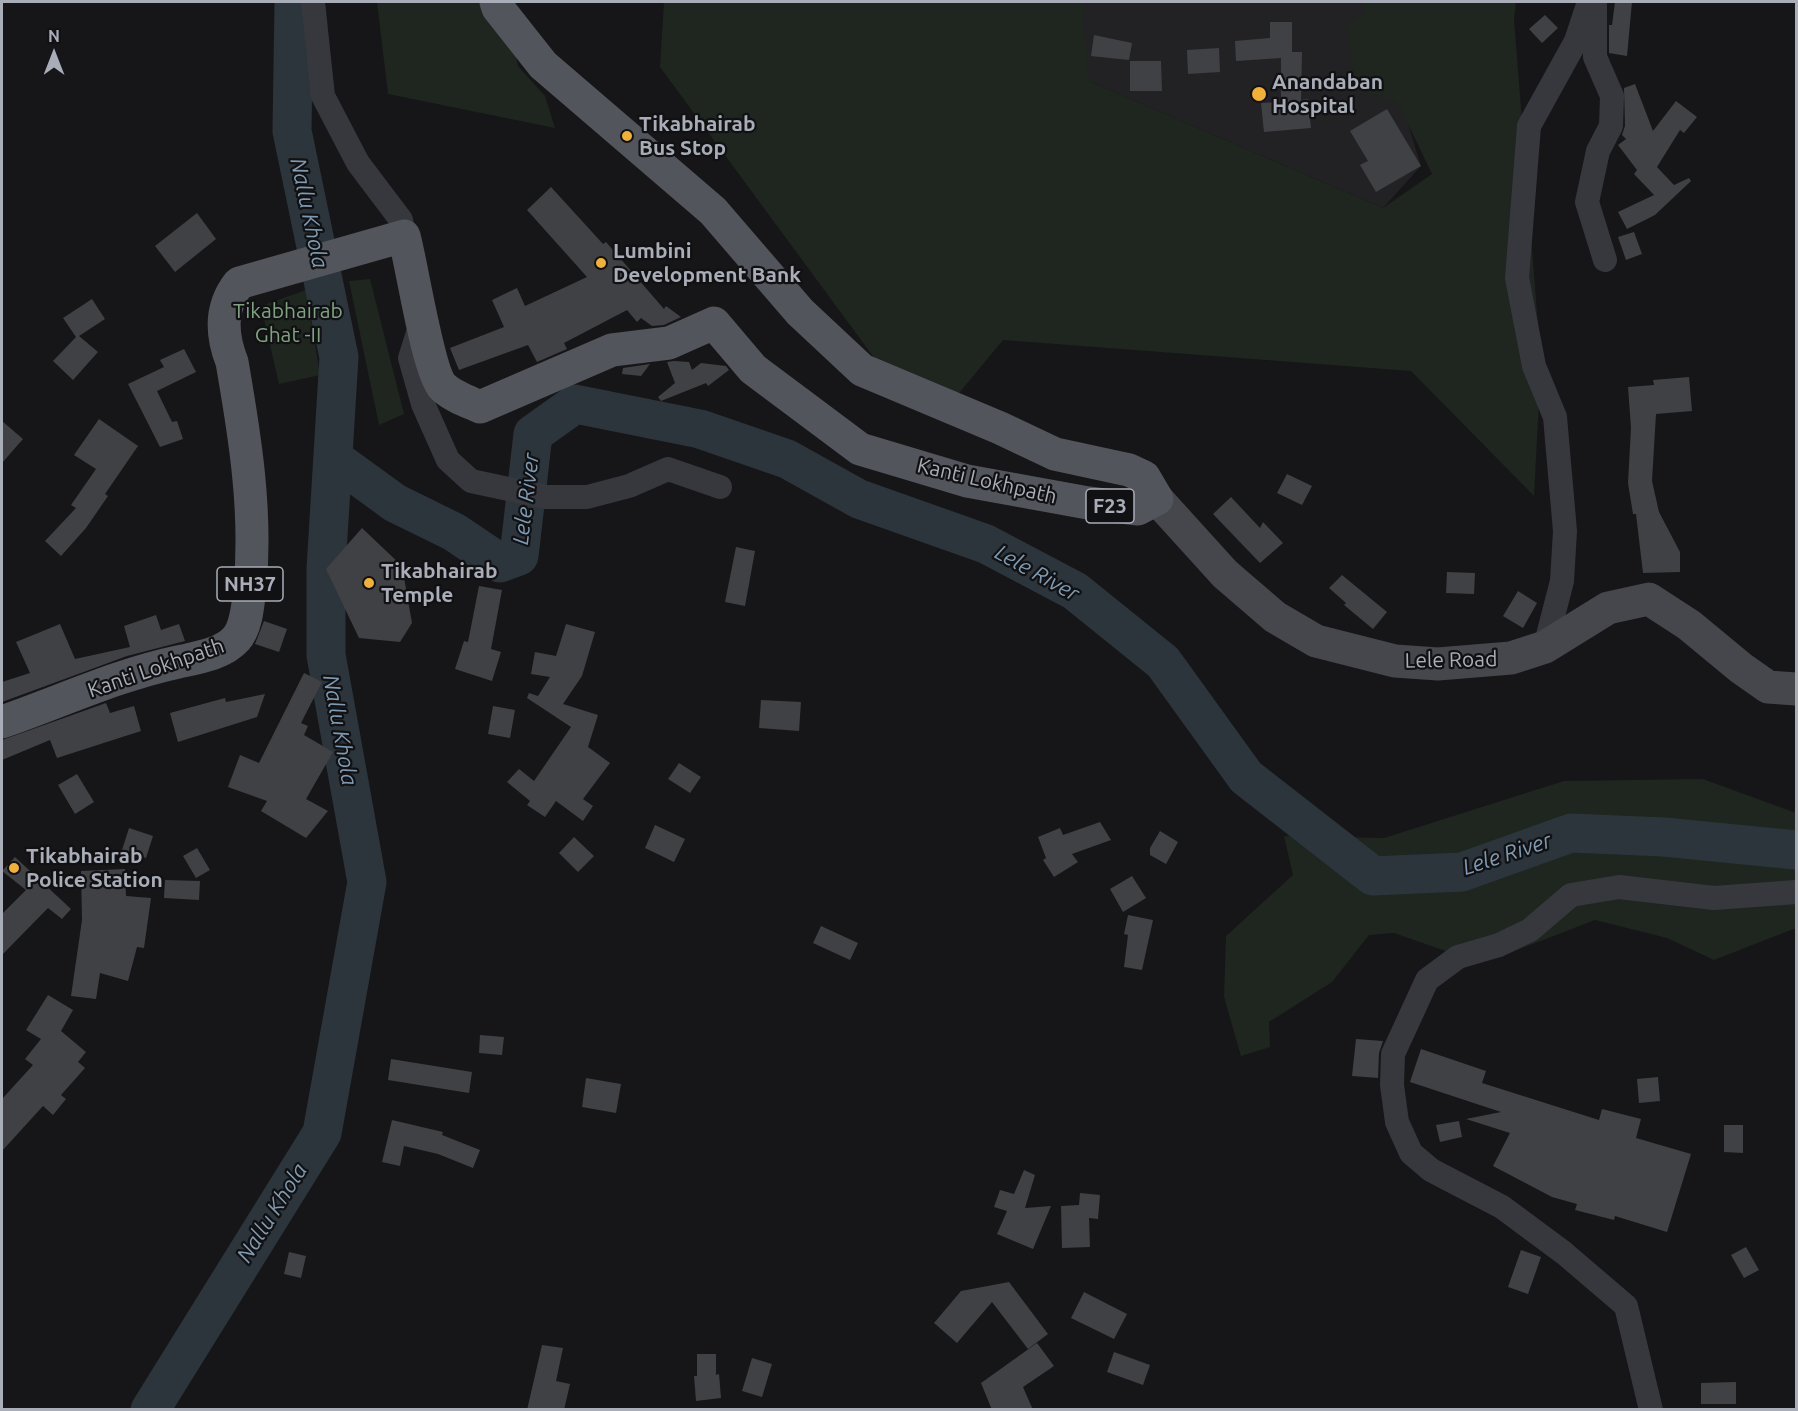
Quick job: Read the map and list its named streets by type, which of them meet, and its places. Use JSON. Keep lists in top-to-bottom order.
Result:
{
  "streets": {
    "main road": ["Kanti Lokhpath", "F23", "NH37"],
    "street": ["Lele Road"]
  },
  "crossings": [
    ["Kanti Lokhpath", "Lele Road"]
  ],
  "water": ["Nallu Khola", "Lele River"],
  "parks": ["Tikabhairab Ghat -II"],
  "places": [
    "Anandaban Hospital",
    "Tikabhairab Bus Stop",
    "Lumbini Development Bank",
    "Tikabhairab Temple",
    "Tikabhairab Police Station"
  ],
  "north": "top"
}
